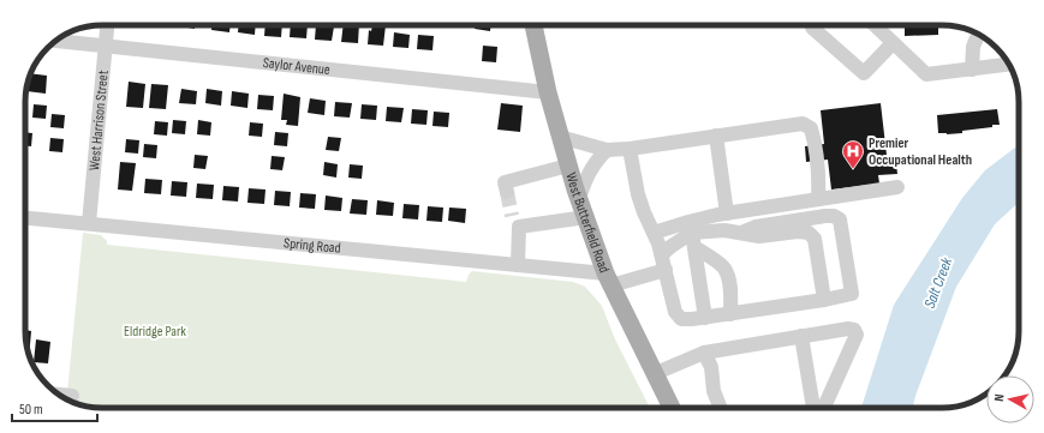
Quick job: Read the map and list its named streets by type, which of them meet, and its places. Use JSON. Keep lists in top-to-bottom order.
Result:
{
  "streets": {
    "main road": ["West Butterfield Road"],
    "street": ["Saylor Avenue", "West Harrison Street", "Spring Road"]
  },
  "crossings": [
    ["Saylor Avenue", "West Harrison Street"],
    ["Saylor Avenue", "West Butterfield Road"],
    ["West Harrison Street", "Spring Road"],
    ["West Butterfield Road", "Spring Road"]
  ],
  "water": ["Salt Creek"],
  "parks": ["Eldridge Park"],
  "places": {
    "hospital": ["Premier Occupational Health"]
  },
  "scale_bar": "50 m",
  "north": "left"
}
